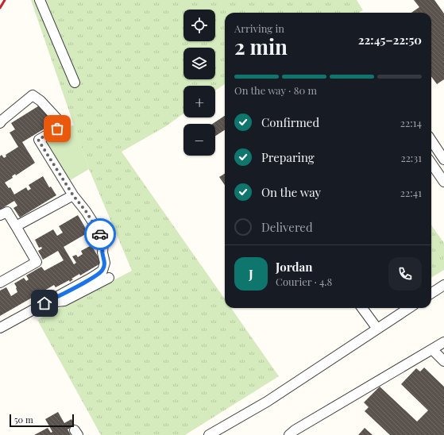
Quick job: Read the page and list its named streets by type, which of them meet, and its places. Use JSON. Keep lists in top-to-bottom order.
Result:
{
  "scale_bar": "50 m",
  "page": {
    "map_buttons": ["+", "−"],
    "heading": ["2 min", "Arriving in", "22:45–22:50"],
    "panel": ["Jordan", "Courier · 4.8"],
    "bar": "On the way · 80 m",
    "list": [
      ["Confirmed", "22:14"],
      ["Preparing", "22:31"],
      ["On the way", "22:41"],
      "Delivered"
    ],
    "round": "J",
    "scale": "50 m"
  }
}
